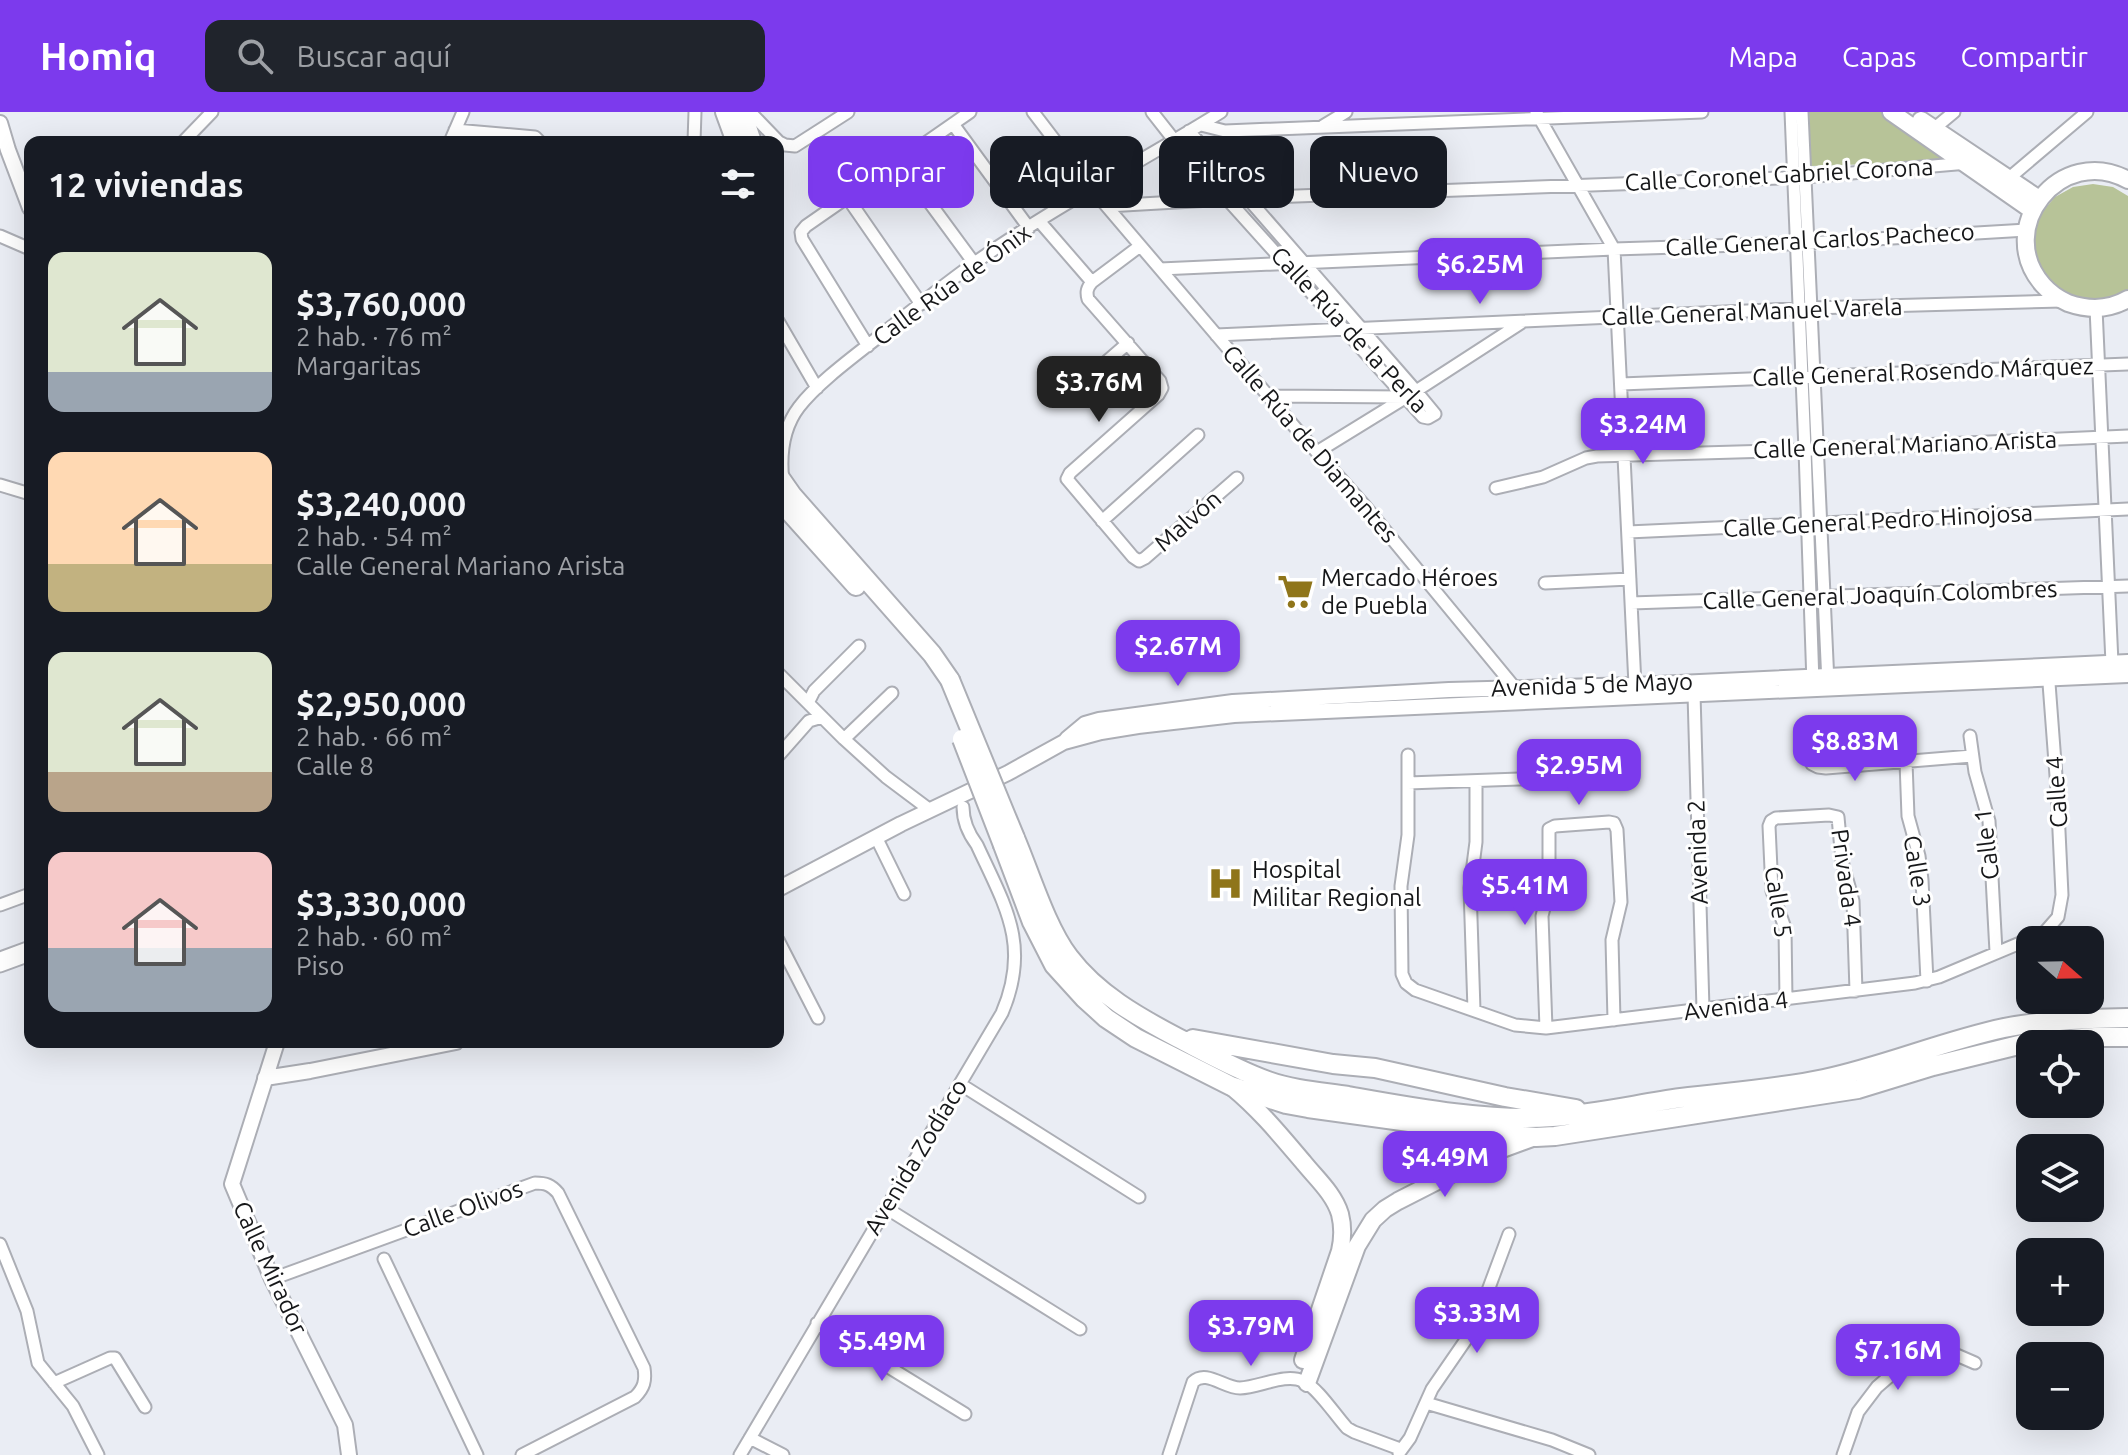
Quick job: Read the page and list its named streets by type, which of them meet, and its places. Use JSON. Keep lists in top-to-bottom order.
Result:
{
  "streets": {
    "street": [
      "Calle Coronel Gabriel Corona",
      "Calle General Carlos Pacheco",
      "Calle Rúa de Ónix",
      "Calle General Manuel Varela",
      "Calle Rúa de la Perla",
      "Calle General Rosendo Márquez",
      "Calle Rúa de Diamantes",
      "Calle General Mariano Arista",
      "Malvón",
      "Calle General Pedro Hinojosa",
      "Calle General Joaquín Colombres",
      "Avenida 5 de Mayo",
      "Calle 4",
      "Calle 1",
      "Avenida 2",
      "Calle 3",
      "Privada 4",
      "Calle 5",
      "Avenida 4",
      "Avenida Zodíaco",
      "Calle Olivos",
      "Calle Mirador"
    ]
  },
  "crossings": [
    ["Calle General Carlos Pacheco", "Calle Rúa de la Perla"],
    ["Calle General Carlos Pacheco", "Calle Rúa de Diamantes"],
    ["Calle Rúa de Ónix", "Calle Rúa de la Perla"],
    ["Calle General Manuel Varela", "Calle Rúa de la Perla"],
    ["Calle General Manuel Varela", "Calle Rúa de Diamantes"],
    ["Calle Rúa de Diamantes", "Avenida 5 de Mayo"],
    ["Avenida 5 de Mayo", "Calle 4"],
    ["Avenida 5 de Mayo", "Avenida 2"],
    ["Avenida 5 de Mayo", "Avenida Zodíaco"],
    ["Calle 4", "Avenida 4"],
    ["Calle 1", "Avenida 4"],
    ["Avenida 2", "Avenida 4"],
    ["Calle 3", "Avenida 4"],
    ["Privada 4", "Calle 5"],
    ["Privada 4", "Avenida 4"],
    ["Calle 5", "Avenida 4"],
    ["Calle Olivos", "Calle Mirador"]
  ],
  "places": {
    "supermarket": ["Mercado Héroes de Puebla"],
    "hospital": ["Hospital Militar Regional"]
  },
  "north": "right",
  "page": {
    "header": "Homiq",
    "search": "Buscar aquí",
    "nav": ["Mapa", "Capas", "Compartir"],
    "chip": [
      "Comprar",
      "Alquilar",
      "Filtros",
      "Nuevo"
    ],
    "heading": "12 viviendas",
    "list": [
      {
        "name": "$3,760,000",
        "note": "2 hab. · 76 m² · Margaritas"
      },
      {
        "name": "$3,240,000",
        "note": "2 hab. · 54 m² · Calle General Mariano Arista"
      },
      {
        "name": "$2,950,000",
        "note": "2 hab. · 66 m² · Calle 8"
      },
      {
        "name": "$3,330,000",
        "note": "2 hab. · 60 m² · Piso"
      }
    ],
    "price": [
      "$6.25M",
      "$3.76M",
      "$3.24M",
      "$2.67M",
      "$8.83M",
      "$2.95M",
      "$5.41M",
      "$4.49M",
      "$3.33M",
      "$3.79M",
      "$5.49M",
      "$7.16M"
    ],
    "map_buttons": ["+", "−"]
  }
}
